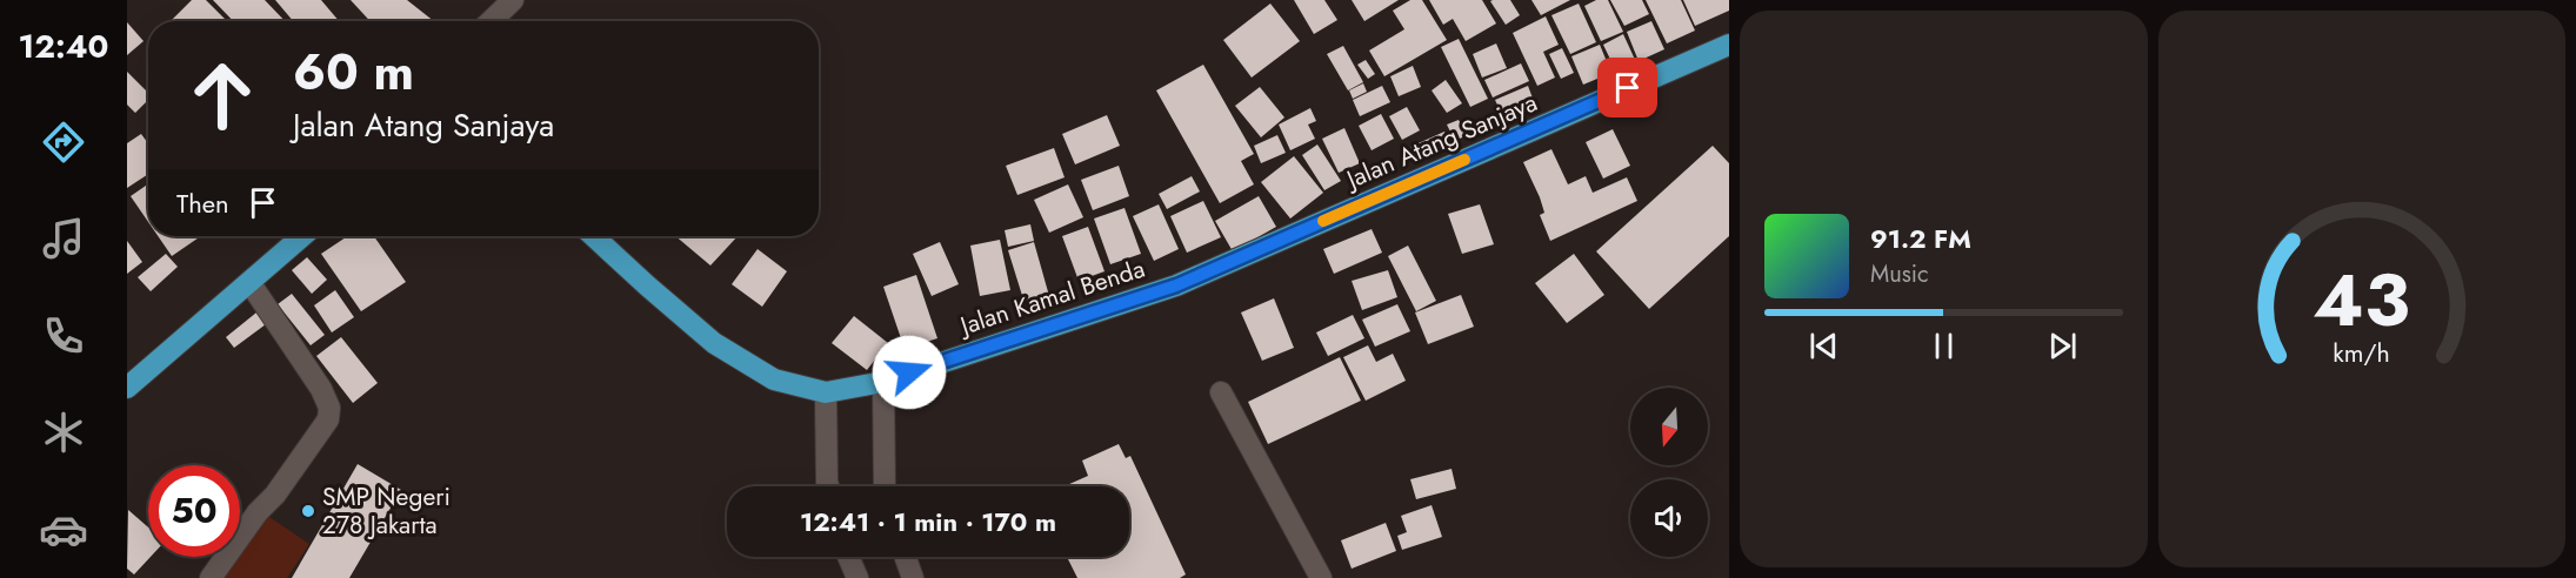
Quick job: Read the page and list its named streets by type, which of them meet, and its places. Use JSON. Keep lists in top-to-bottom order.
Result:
{
  "streets": {
    "main road": ["Jalan Atang Sanjaya", "Jalan Kamal Benda"]
  },
  "crossings": [
    ["Jalan Atang Sanjaya", "Jalan Kamal Benda"]
  ],
  "places": ["SMP Negeri 278 Jakarta"],
  "north": "bottom",
  "page": {
    "tabs": "12:40",
    "turn": ["60 m", "Jalan Atang Sanjaya"],
    "then": "Then",
    "song": ["91.2 FM", "Music"],
    "limit": "50",
    "trip": "12:41 · 1 min · 170 m",
    "gauge": ["43", "km/h"]
  }
}
